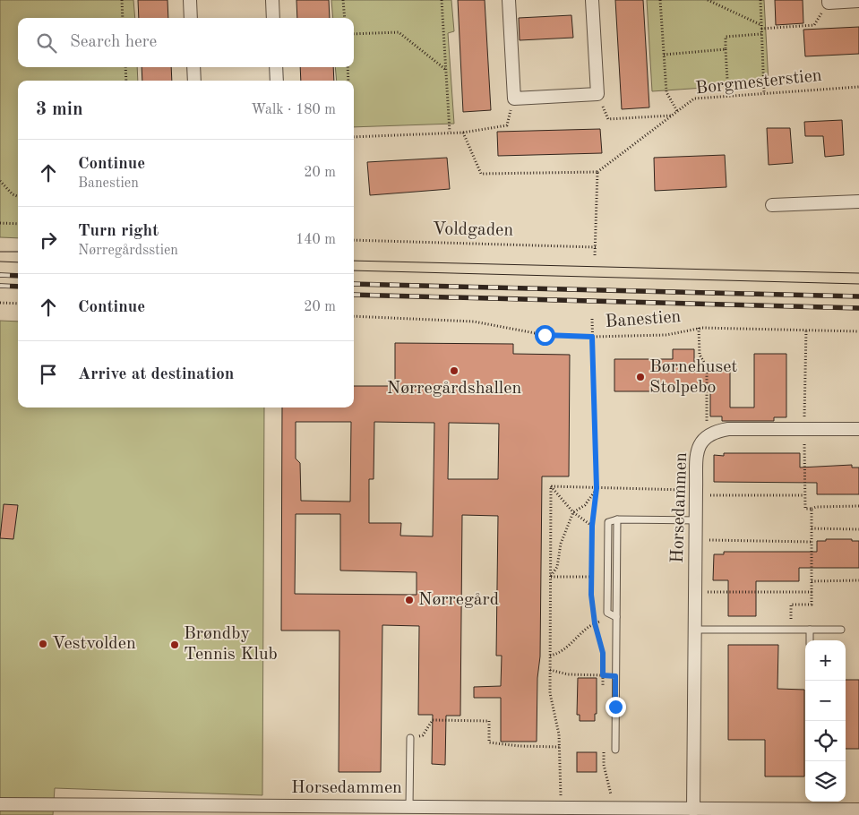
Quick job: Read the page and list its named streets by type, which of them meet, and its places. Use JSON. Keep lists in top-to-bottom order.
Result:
{
  "streets": {
    "street": ["Horsedammen"],
    "path": ["Borgmesterstien", "Voldgaden", "Banestien"]
  },
  "places": [
    "Nørregårdshallen",
    "Børnehuset Stolpebo",
    "Nørregård",
    "Vestvolden",
    "Brøndby Tennis Klub"
  ],
  "page": {
    "search": "Search here",
    "heading": ["3 min", "Walk · 180 m"],
    "list": [
      ["Continue", "Banestien", "20 m"],
      ["Turn right", "Nørregårdsstien", "140 m"],
      ["Continue", "20 m"],
      "Arrive at destination"
    ],
    "map_buttons": ["+", "−"]
  }
}
